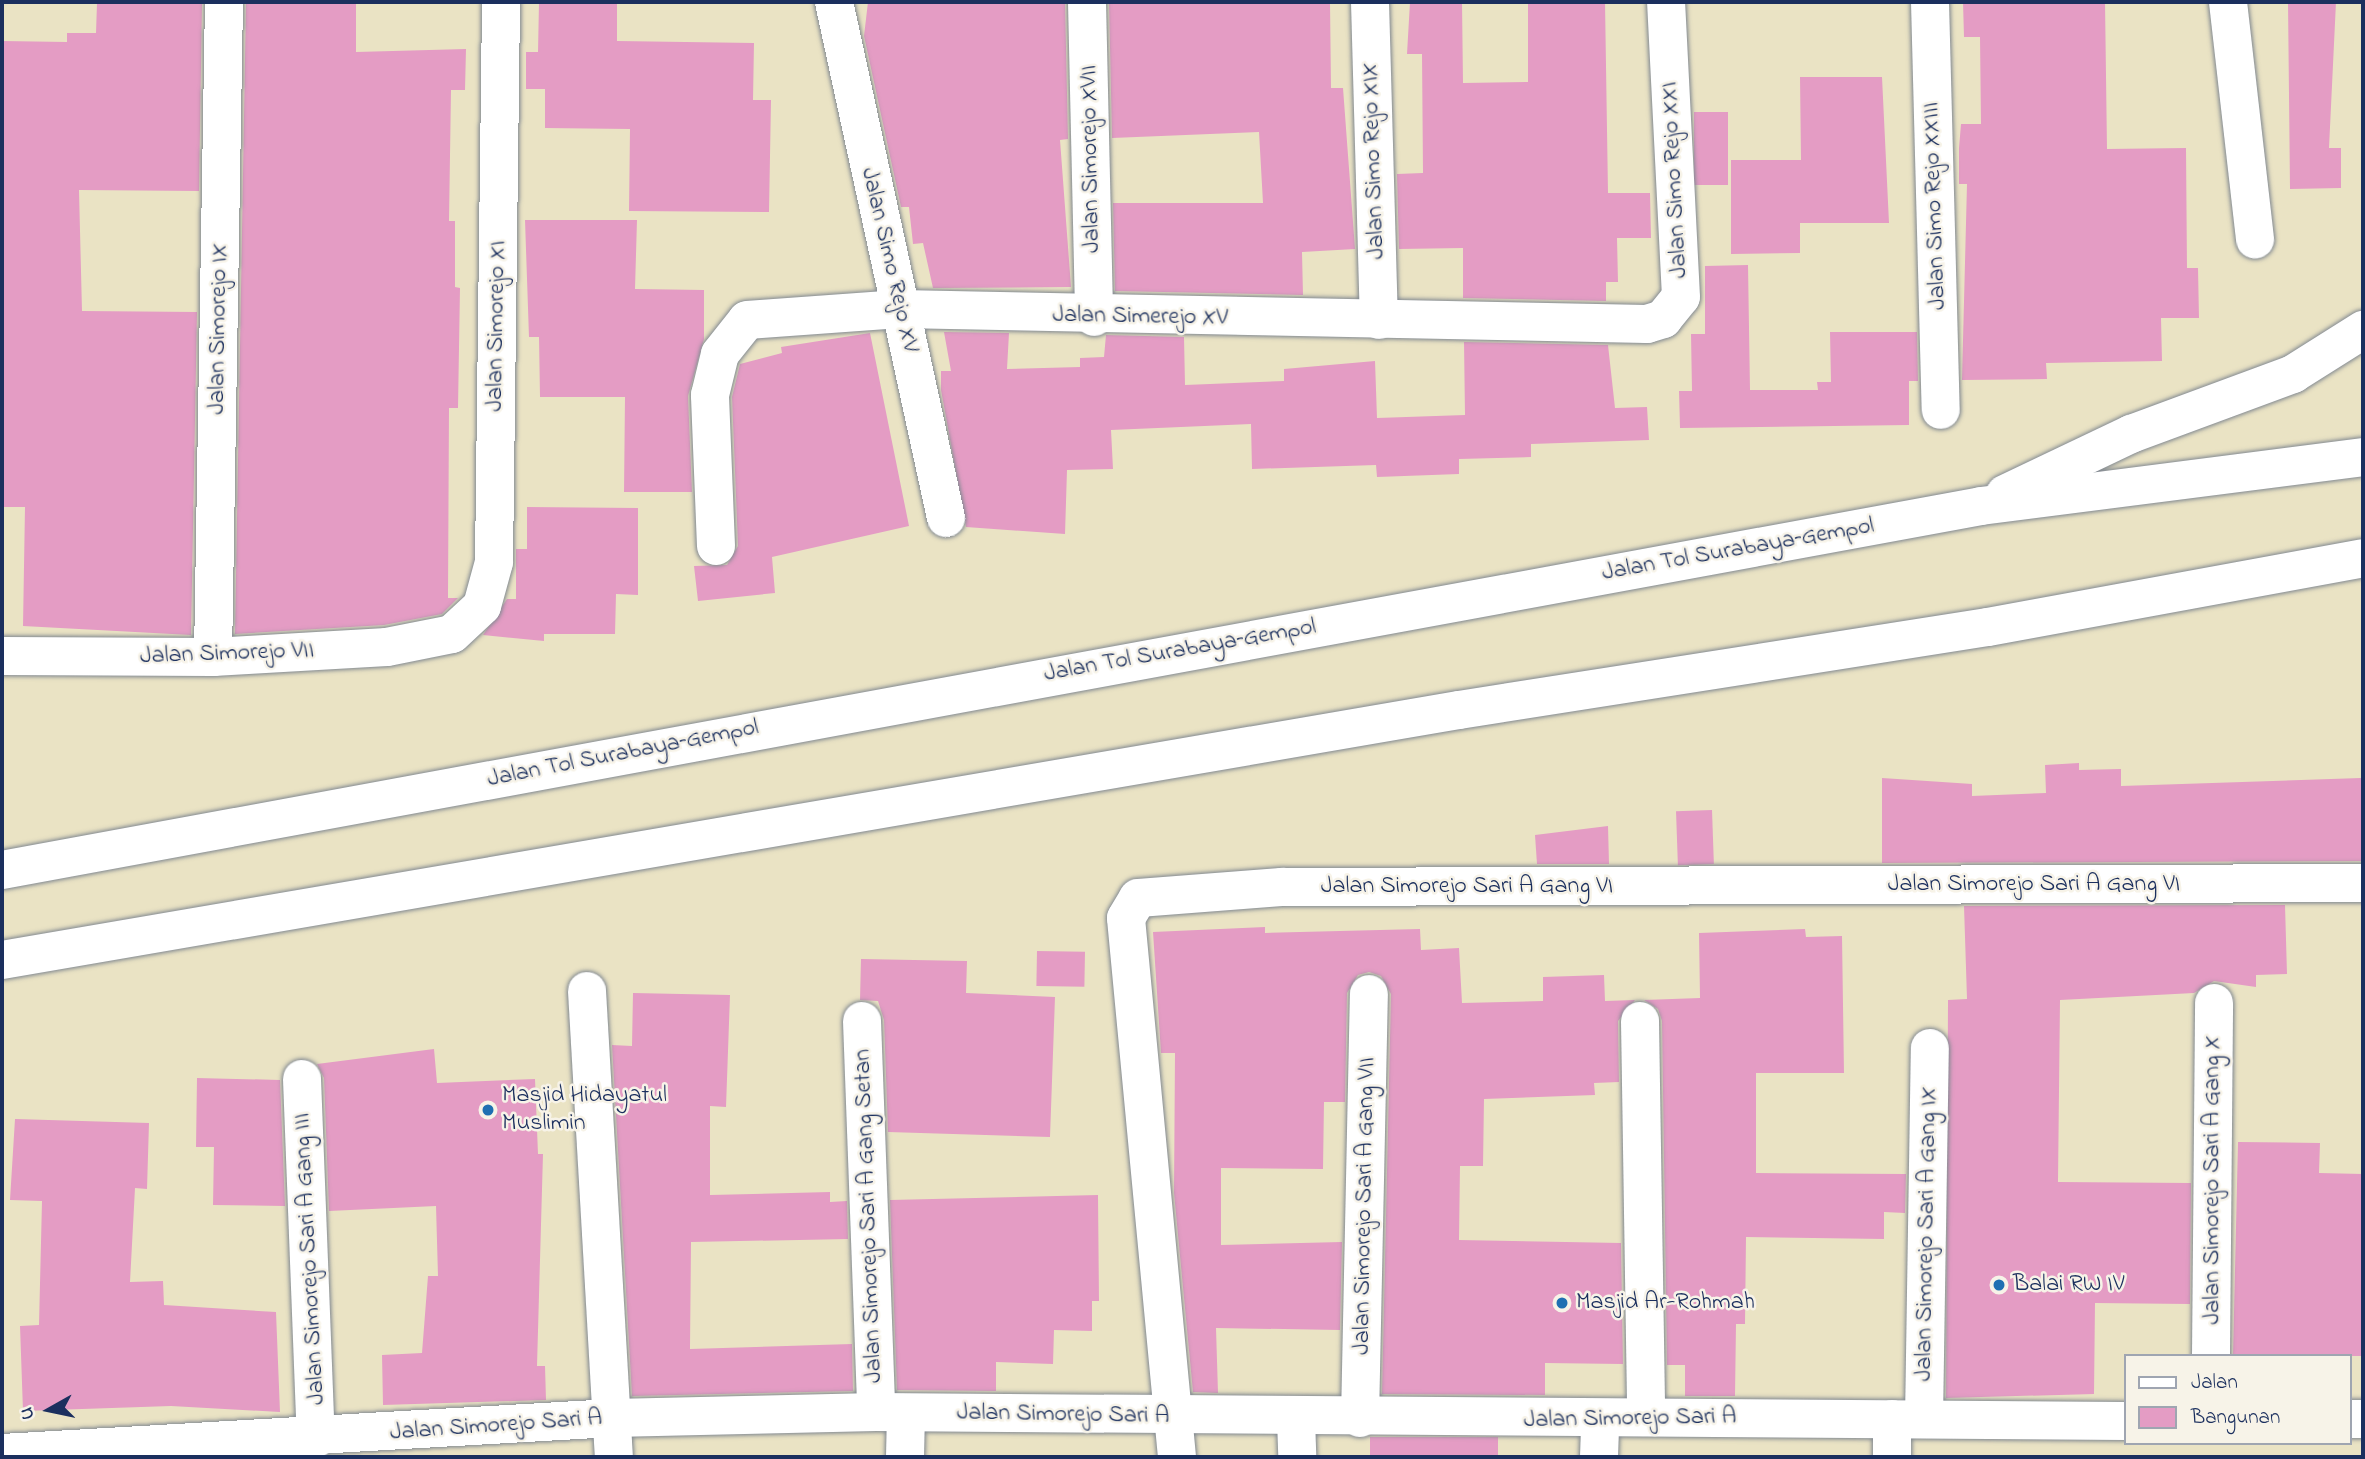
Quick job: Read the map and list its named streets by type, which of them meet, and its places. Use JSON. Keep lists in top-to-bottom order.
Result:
{
  "streets": {
    "main road": [
      "Jalan Simorejo XVII",
      "Jalan Simo Rejo XIX",
      "Jalan Simo Rejo XXI",
      "Jalan Simo Rejo XXIII",
      "Jalan Simo Rejo XV",
      "Jalan Simerejo XV",
      "Jalan Simorejo XI",
      "Jalan Simorejo IX",
      "Jalan Tol Surabaya–Gempol",
      "Jalan Simorejo VII",
      "Jalan Simorejo Sari A Gang VI",
      "Jalan Simorejo Sari A Gang X",
      "Jalan Simorejo Sari A Gang VII",
      "Jalan Simorejo Sari A Gang Setan",
      "Jalan Simorejo Sari A Gang IX",
      "Jalan Simorejo Sari A Gang III",
      "Jalan Simorejo Sari A"
    ]
  },
  "crossings": [
    ["Jalan Simorejo XVII", "Jalan Simerejo XV"],
    ["Jalan Simo Rejo XIX", "Jalan Simo Rejo XXI"],
    ["Jalan Simo Rejo XIX", "Jalan Simerejo XV"],
    ["Jalan Simo Rejo XXI", "Jalan Simerejo XV"],
    ["Jalan Simo Rejo XV", "Jalan Simerejo XV"],
    ["Jalan Simorejo XI", "Jalan Simorejo VII"],
    ["Jalan Simorejo IX", "Jalan Simorejo VII"],
    ["Jalan Simorejo Sari A Gang VI", "Jalan Simorejo Sari A"],
    ["Jalan Simorejo Sari A Gang VII", "Jalan Simorejo Sari A"],
    ["Jalan Simorejo Sari A Gang Setan", "Jalan Simorejo Sari A"],
    ["Jalan Simorejo Sari A Gang IX", "Jalan Simorejo Sari A"],
    ["Jalan Simorejo Sari A Gang III", "Jalan Simorejo Sari A"]
  ],
  "places": ["Masjid Hidayatul Muslimin", "Balai RW IV", "Masjid Ar-Rohmah"],
  "legend": ["Jalan", "Bangunan"],
  "north": "left"
}
